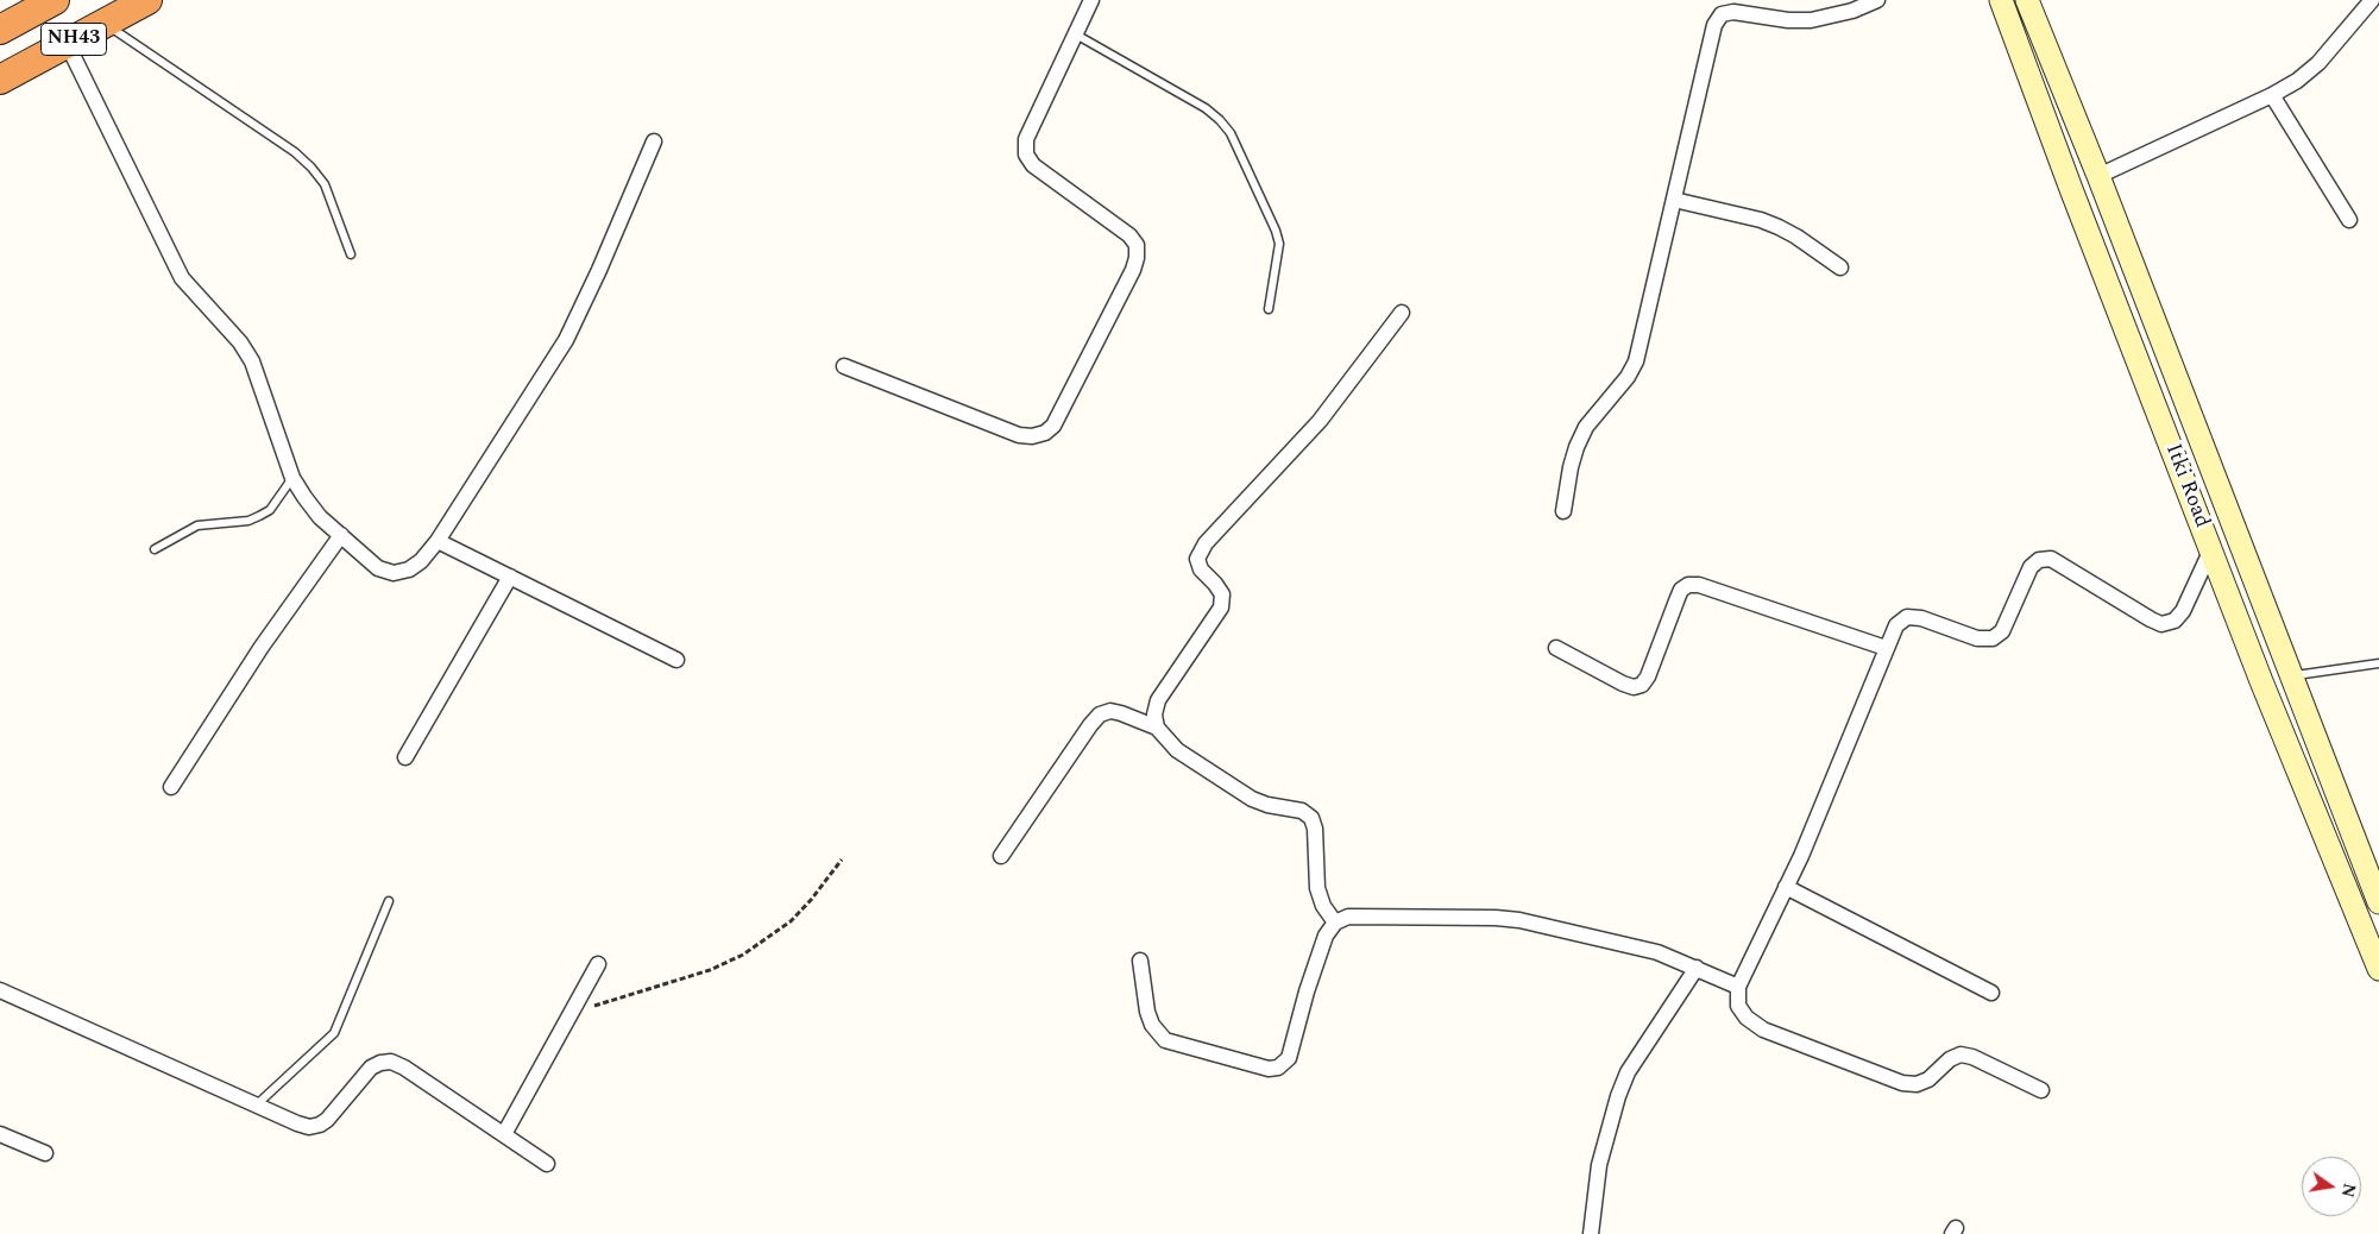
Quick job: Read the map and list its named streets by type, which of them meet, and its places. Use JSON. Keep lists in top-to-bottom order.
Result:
{
  "streets": {
    "highway": ["NH43"],
    "main road": ["Itki Road"]
  },
  "north": "right"
}
